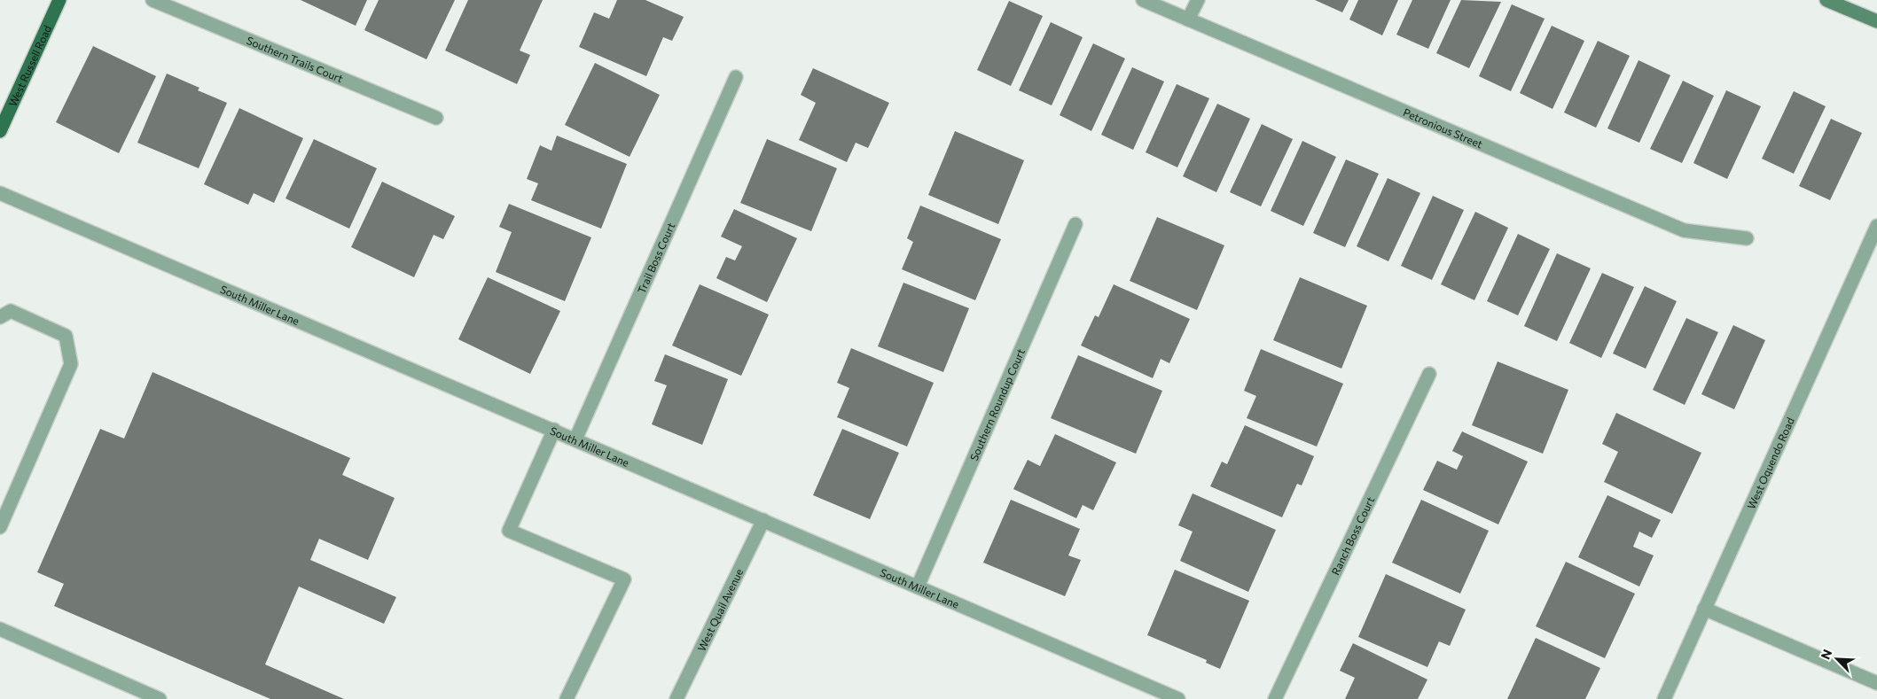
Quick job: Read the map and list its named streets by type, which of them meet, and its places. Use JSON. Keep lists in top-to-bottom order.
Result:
{
  "streets": {
    "main road": ["West Russell Road"],
    "street": [
      "Southern Trails Court",
      "Petronious Street",
      "Trail Boss Court",
      "South Miller Lane",
      "Southern Roundup Court",
      "West Oquendo Road",
      "Ranch Boss Court",
      "West Quail Avenue"
    ]
  },
  "crossings": [
    ["Trail Boss Court", "South Miller Lane"],
    ["South Miller Lane", "Southern Roundup Court"],
    ["South Miller Lane", "West Quail Avenue"]
  ],
  "north": "top left"
}
